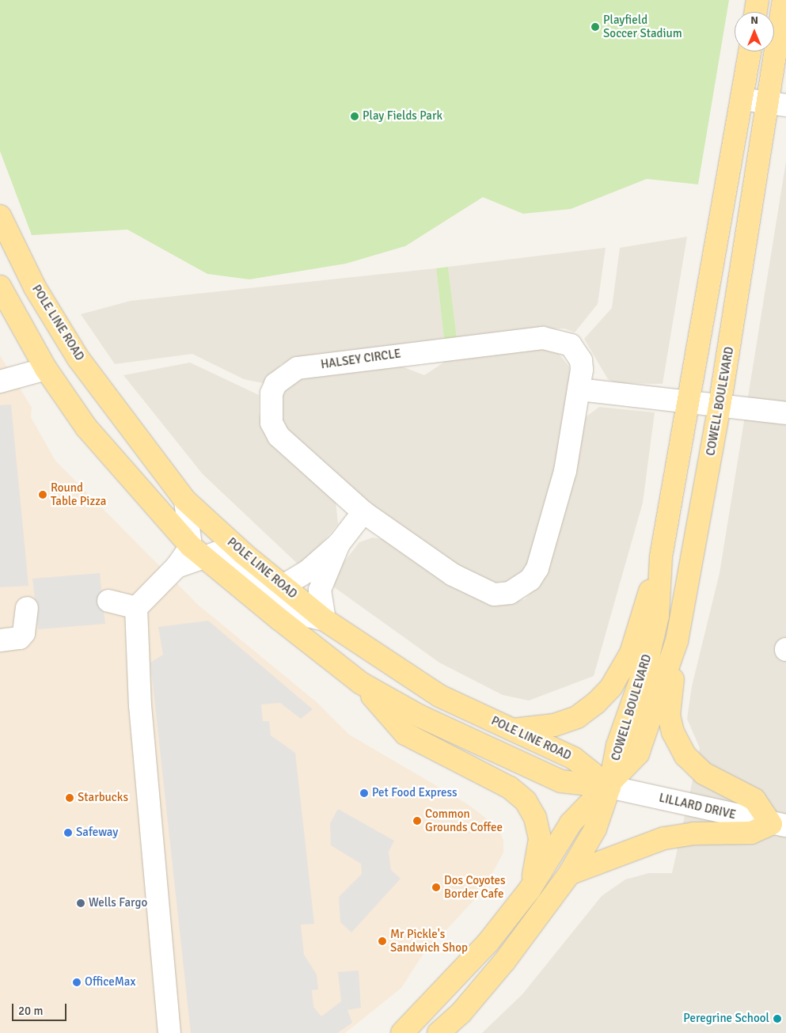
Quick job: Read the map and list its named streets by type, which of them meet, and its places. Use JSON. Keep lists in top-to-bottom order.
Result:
{
  "streets": {
    "main road": ["POLE LINE ROAD", "COWELL BOULEVARD"],
    "street": ["HALSEY CIRCLE", "LILLARD DRIVE"]
  },
  "crossings": [
    ["POLE LINE ROAD", "COWELL BOULEVARD"],
    ["POLE LINE ROAD", "LILLARD DRIVE"],
    ["COWELL BOULEVARD", "LILLARD DRIVE"]
  ],
  "places": [
    "Playfield Soccer Stadium",
    "Play Fields Park",
    "Round Table Pizza",
    "Pet Food Express",
    "Starbucks",
    "Common Grounds Coffee",
    "Safeway",
    "Dos Coyotes Border Cafe",
    "Wells Fargo",
    "Mr Pickle's Sandwich Shop",
    "OfficeMax",
    "Peregrine School"
  ],
  "scale_bar": "20 m",
  "north": "top"
}
